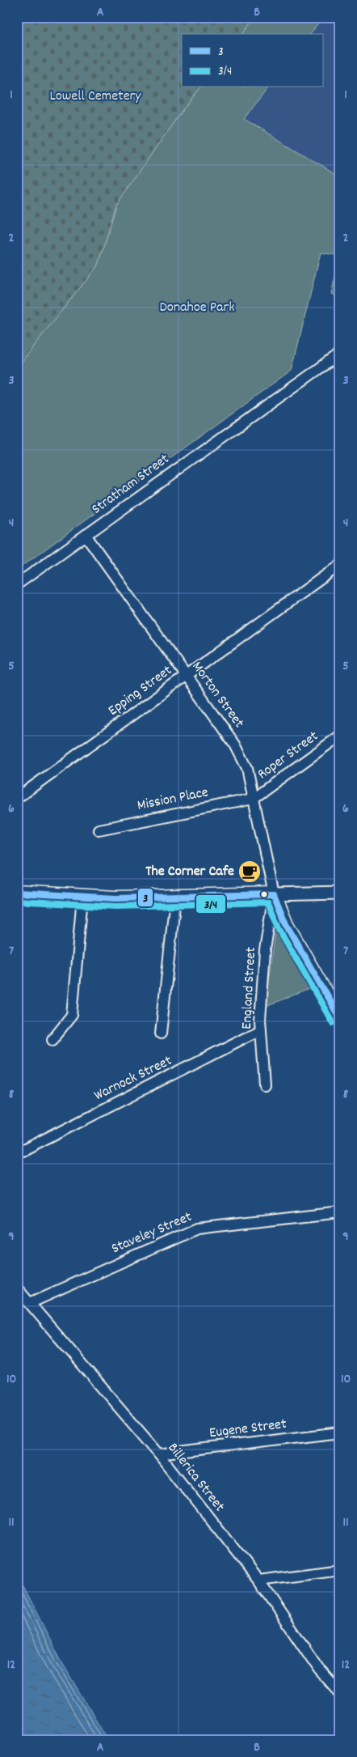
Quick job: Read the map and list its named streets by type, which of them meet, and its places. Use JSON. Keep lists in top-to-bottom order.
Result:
{
  "streets": {
    "street": [
      "Stratham Street",
      "Epping Street",
      "Morton Street",
      "Roper Street",
      "Mission Place",
      "England Street",
      "Warnock Street",
      "Staveley Street",
      "Eugene Street",
      "Billerica Street"
    ]
  },
  "crossings": [
    ["Stratham Street", "Morton Street"],
    ["Epping Street", "Morton Street"],
    ["Morton Street", "Roper Street"],
    ["Morton Street", "Mission Place"],
    ["Morton Street", "England Street"],
    ["Roper Street", "Mission Place"],
    ["England Street", "Warnock Street"],
    ["Staveley Street", "Billerica Street"],
    ["Eugene Street", "Billerica Street"]
  ],
  "parks": ["Lowell Cemetery", "Donahoe Park"],
  "places": {
    "cafe": ["The Corner Cafe"]
  },
  "lines": ["transit line 3", "transit line 3/4"],
  "legend": ["3", "3/4"],
  "grid": {
    "columns": ["A", "B"],
    "rows": [
      "1",
      "2",
      "3",
      "4",
      "5",
      "6",
      "7",
      "8",
      "9",
      "10",
      "11",
      "12"
    ]
  }
}
